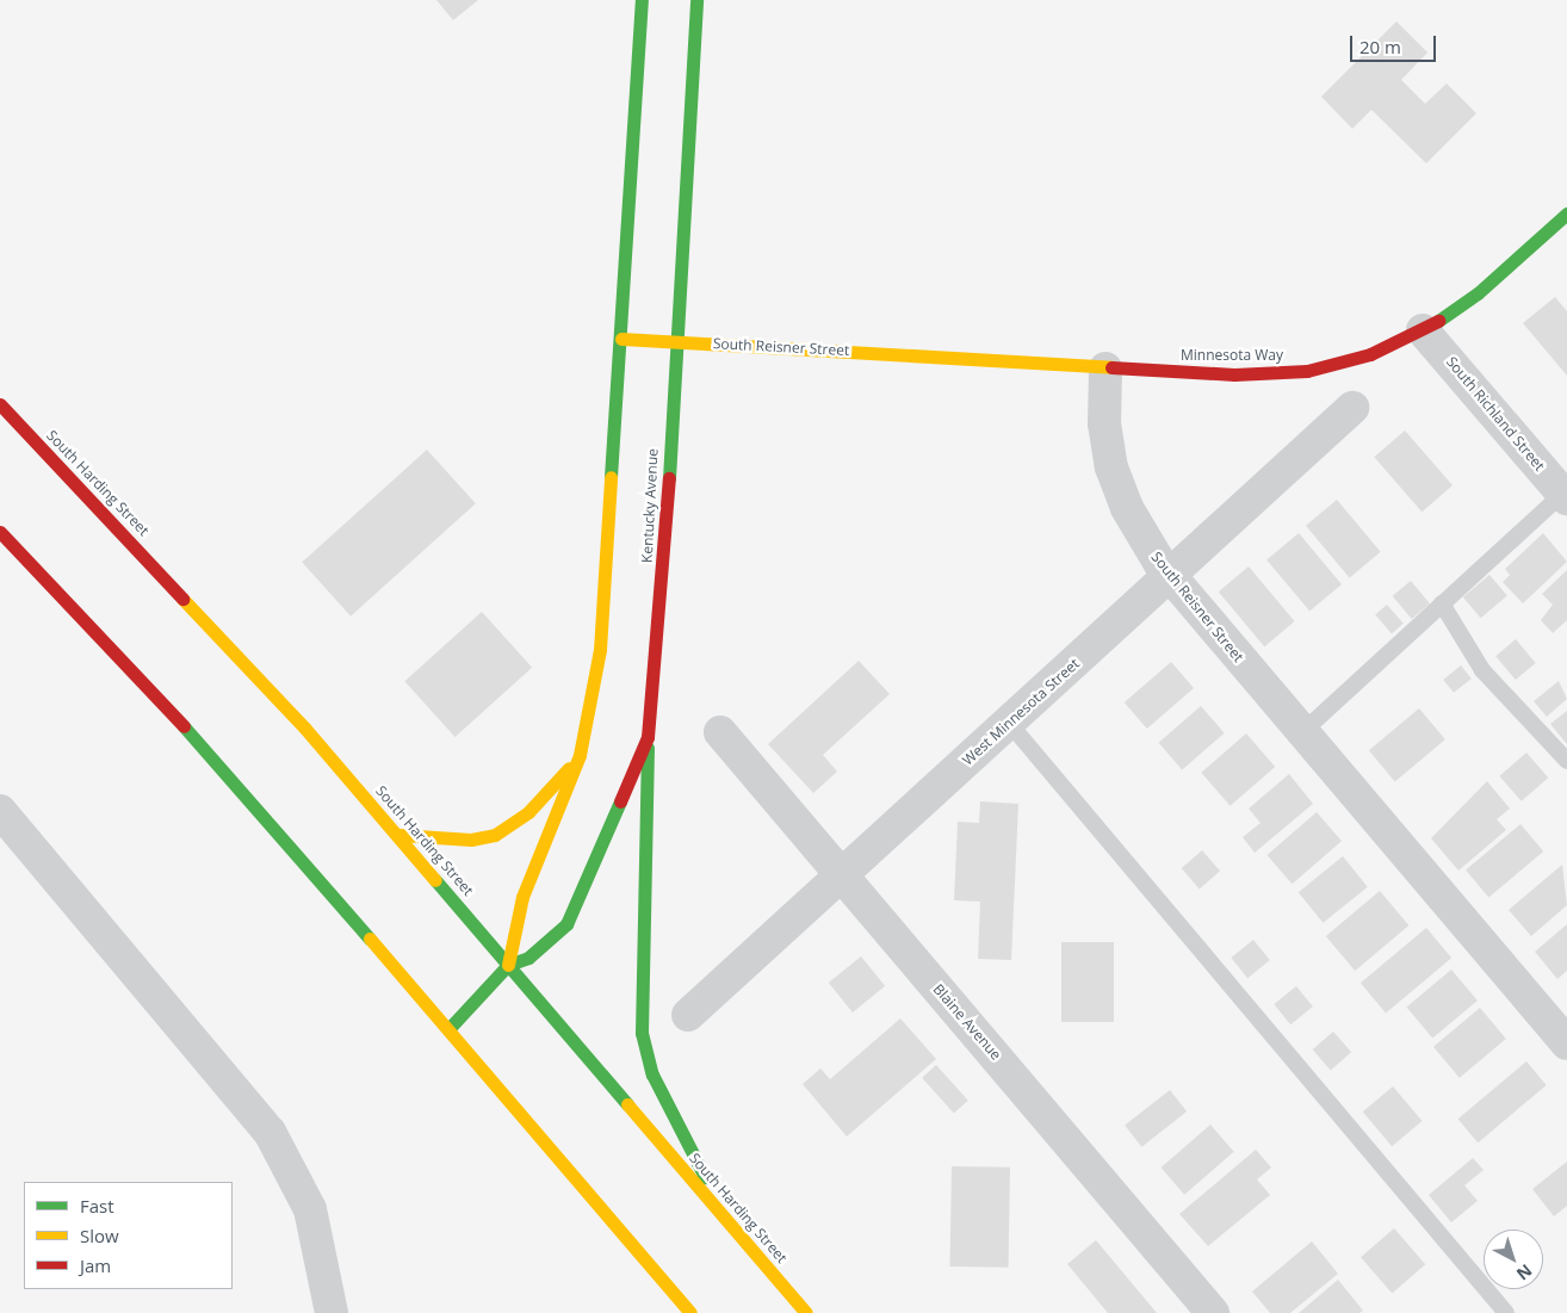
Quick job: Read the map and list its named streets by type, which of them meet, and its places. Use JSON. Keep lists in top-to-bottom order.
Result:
{
  "streets": {
    "main road": [
      "South Reisner Street",
      "Minnesota Way",
      "South Harding Street",
      "Kentucky Avenue"
    ],
    "street": ["South Richland Street", "West Minnesota Street", "Blaine Avenue"]
  },
  "crossings": [
    ["South Reisner Street", "Minnesota Way"],
    ["South Reisner Street", "Kentucky Avenue"],
    ["South Reisner Street", "West Minnesota Street"],
    ["Minnesota Way", "South Richland Street"],
    ["South Harding Street", "Kentucky Avenue"],
    ["West Minnesota Street", "Blaine Avenue"]
  ],
  "legend": ["Fast", "Slow", "Jam"],
  "scale_bar": "20 m",
  "north": "bottom right"
}
